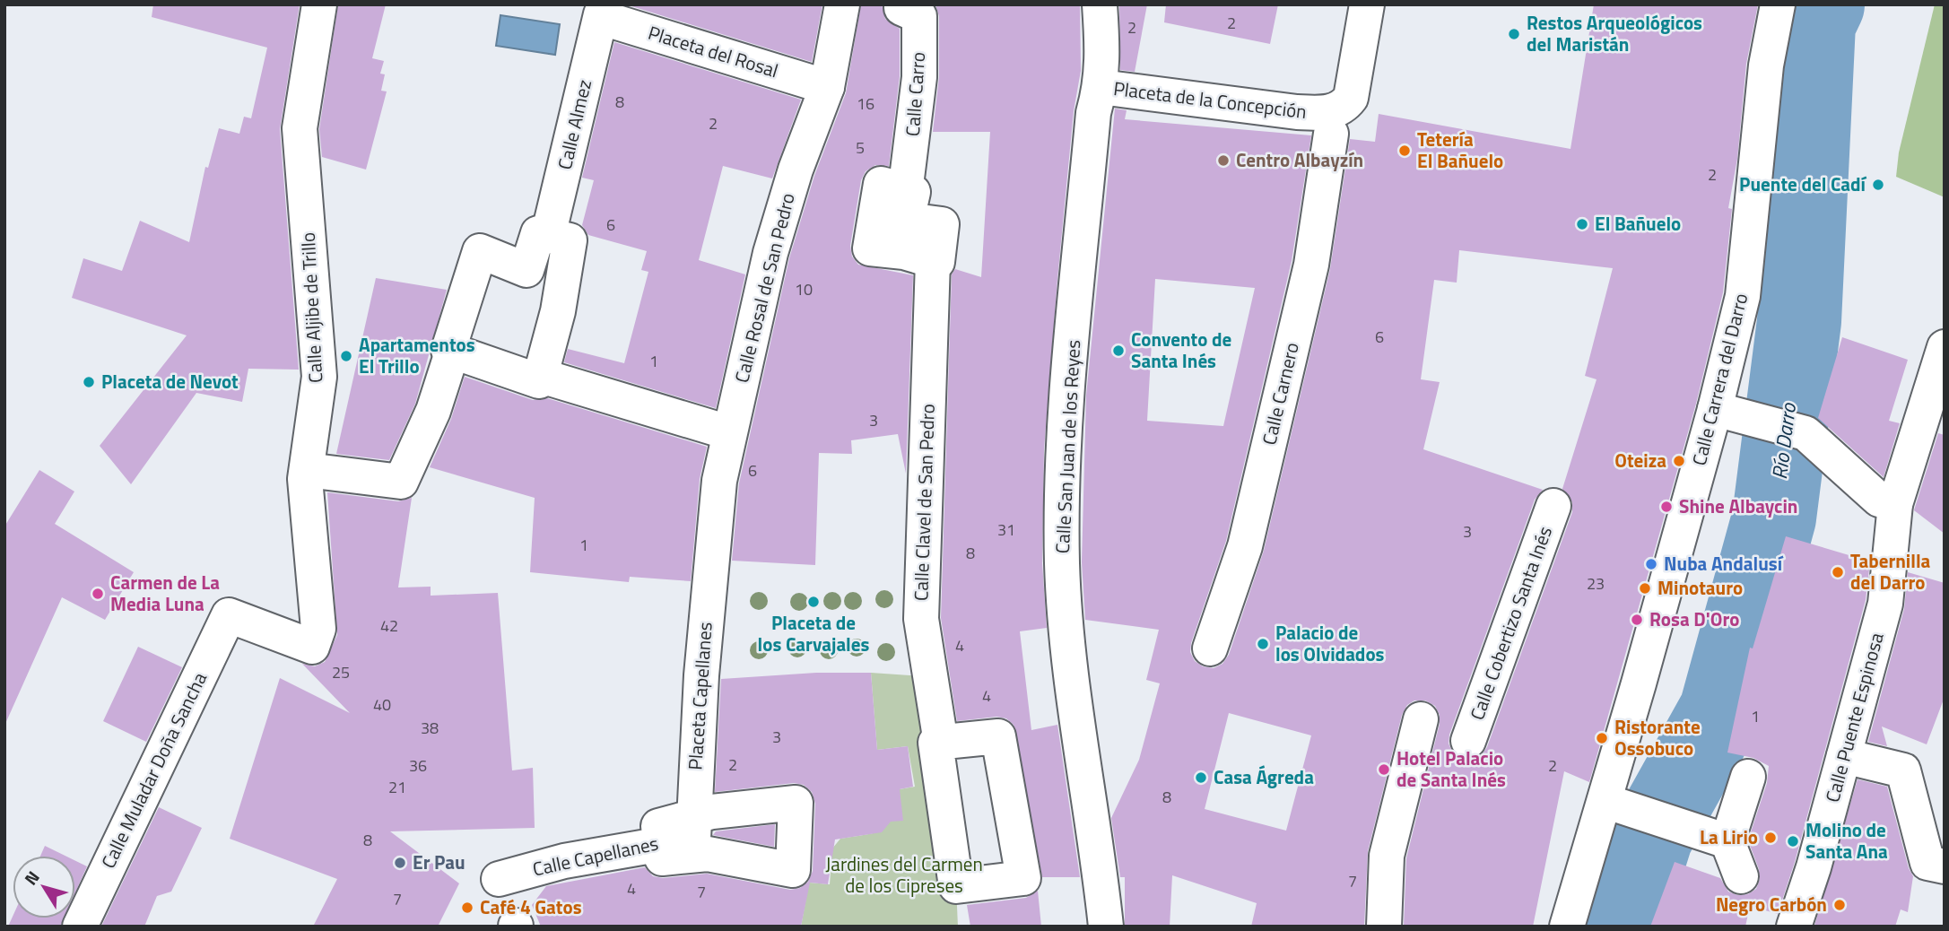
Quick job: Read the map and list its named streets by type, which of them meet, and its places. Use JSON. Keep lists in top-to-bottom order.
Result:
{
  "streets": {
    "street": [
      "Placeta del Rosal",
      "Calle Carro",
      "Placeta de la Concepción",
      "Calle Almez",
      "Calle Rosal de San Pedro",
      "Calle Aljibe de Trillo",
      "Calle Carrera del Darro",
      "Calle Carnero",
      "Calle San Juan de los Reyes",
      "Calle Clavel de San Pedro",
      "Calle Cobertizo Santa Inés",
      "Placeta Capellanes",
      "Calle Puente Espinosa",
      "Calle Muladar Doña Sancha",
      "Calle Capellanes"
    ]
  },
  "crossings": [
    ["Placeta del Rosal", "Calle Almez"],
    ["Placeta del Rosal", "Calle Rosal de San Pedro"],
    ["Calle Carro", "Calle Clavel de San Pedro"],
    ["Placeta de la Concepción", "Calle San Juan de los Reyes"],
    ["Calle Rosal de San Pedro", "Placeta Capellanes"],
    ["Calle Aljibe de Trillo", "Calle Muladar Doña Sancha"],
    ["Placeta Capellanes", "Calle Capellanes"]
  ],
  "water": ["Río Darro"],
  "parks": ["Jardines del Carmen de los Cipreses"],
  "places": [
    "Restos Arqueológicos del Maristán",
    "Tetería El Bañuelo",
    "Centro Albayzín",
    "Puente del Cadí",
    "El Bañuelo",
    "Convento de Santa Inés",
    "Apartamentos El Trillo",
    "Placeta de Nevot",
    "Oteiza",
    "Shine Albaycin",
    "Nuba Andalusí",
    "Tabernilla del Darro",
    "Minotauro",
    "Carmen de La Media Luna",
    "Placeta de los Carvajales",
    "Rosa D'Oro",
    "Palacio de los Olvidados",
    "Ristorante Ossobuco",
    "Hotel Palacio de Santa Inés",
    "Casa Ágreda",
    "La Lirio",
    "Molino de Santa Ana",
    "Er Pau",
    "Negro Carbón",
    "Café 4 Gatos"
  ],
  "house_numbers": [
    "2",
    "2",
    "8",
    "16",
    "2",
    "5",
    "2",
    "6",
    "10",
    "6",
    "1",
    "3",
    "6",
    "31",
    "3",
    "1",
    "8",
    "23",
    "42",
    "4",
    "25",
    "4",
    "40",
    "1",
    "38",
    "3",
    "2",
    "36",
    "2",
    "21",
    "8",
    "8",
    "7",
    "4",
    "7",
    "7"
  ],
  "north": "top left"
}
